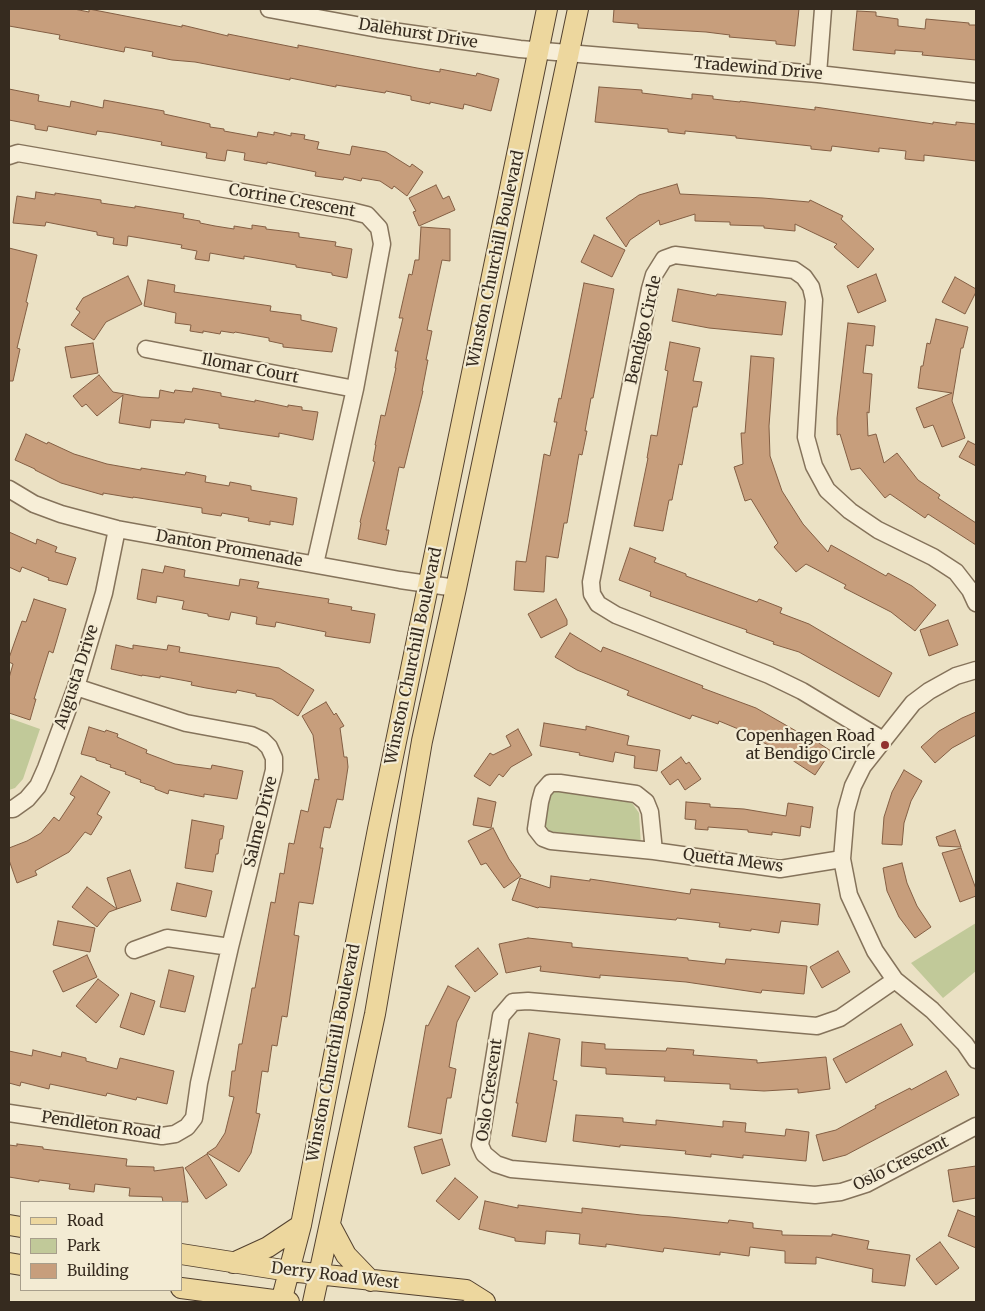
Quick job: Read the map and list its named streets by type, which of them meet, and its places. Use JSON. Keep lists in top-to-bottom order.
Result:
{
  "streets": {
    "main road": ["Winston Churchill Boulevard", "Derry Road West"],
    "street": [
      "Dalehurst Drive",
      "Tradewind Drive",
      "Corrine Crescent",
      "Bendigo Circle",
      "Ilomar Court",
      "Danton Promenade",
      "Augusta Drive",
      "Salme Drive",
      "Quetta Mews",
      "Oslo Crescent",
      "Pendleton Road"
    ]
  },
  "crossings": [
    ["Dalehurst Drive", "Tradewind Drive"],
    ["Dalehurst Drive", "Winston Churchill Boulevard"],
    ["Tradewind Drive", "Winston Churchill Boulevard"],
    ["Corrine Crescent", "Ilomar Court"],
    ["Corrine Crescent", "Danton Promenade"],
    ["Winston Churchill Boulevard", "Danton Promenade"],
    ["Winston Churchill Boulevard", "Derry Road West"],
    ["Danton Promenade", "Augusta Drive"],
    ["Augusta Drive", "Salme Drive"],
    ["Salme Drive", "Pendleton Road"]
  ],
  "places": ["Copenhagen Road at Bendigo Circle"],
  "legend": ["Road", "Park", "Building"]
}
